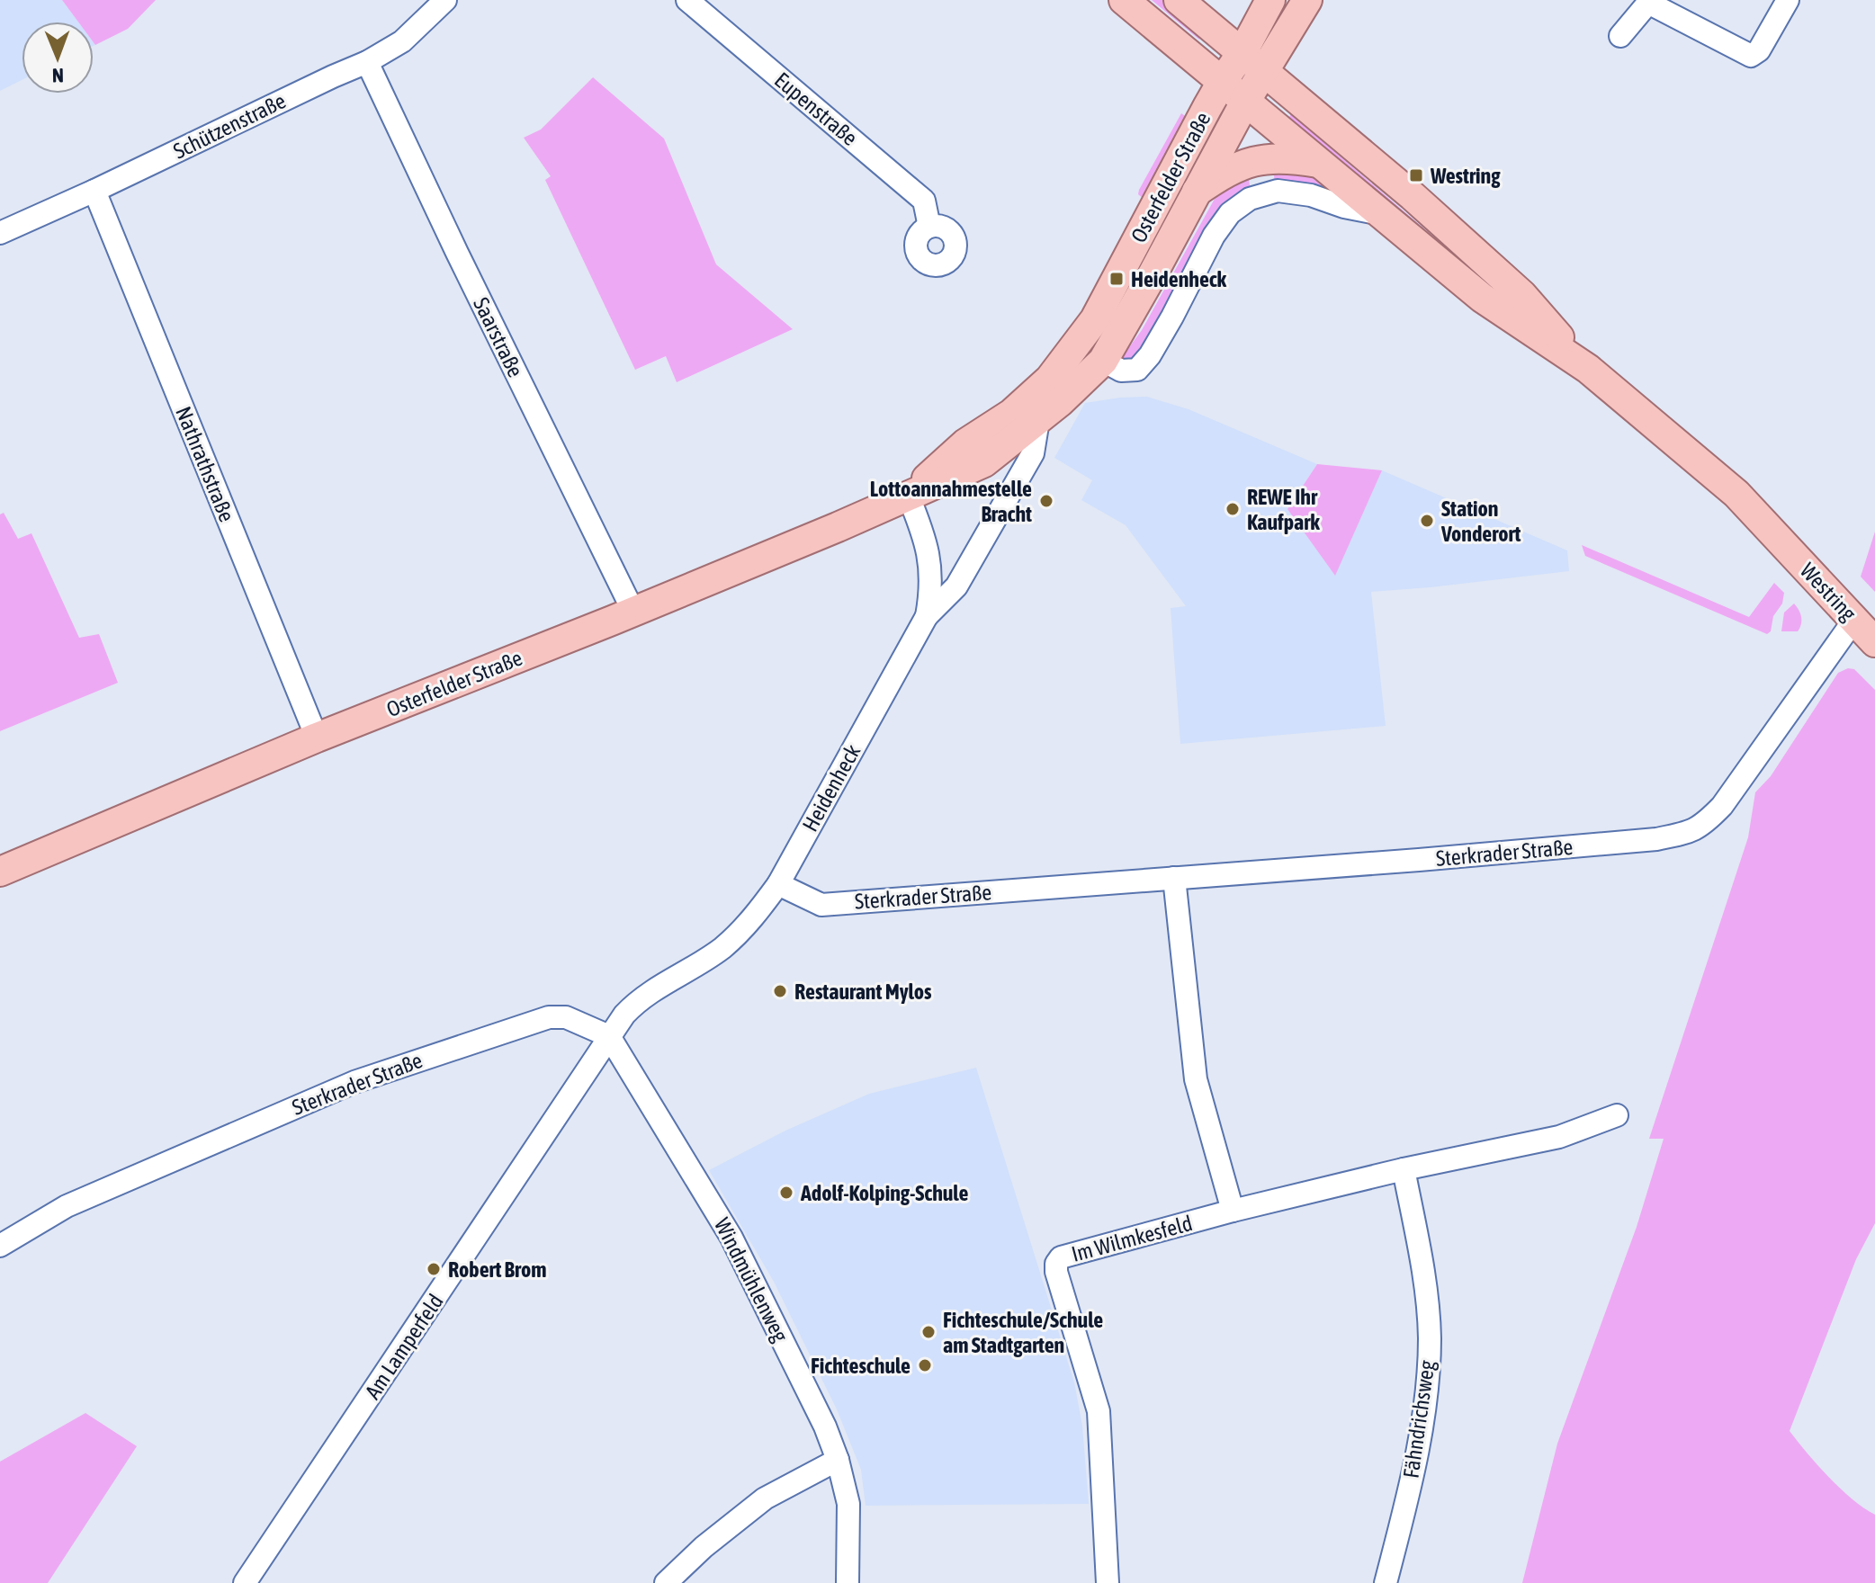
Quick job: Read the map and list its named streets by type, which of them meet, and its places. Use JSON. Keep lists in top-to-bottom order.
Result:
{
  "streets": {
    "main road": ["Osterfelder Straße", "Westring"],
    "street": [
      "Eupenstraße",
      "Schützenstraße",
      "Saarstraße",
      "Nathrathstraße",
      "Heidenheck",
      "Sterkrader Straße",
      "Im Wilmkesfeld",
      "Windmühlenweg",
      "Am Lamperfeld",
      "Fähndrichsweg"
    ]
  },
  "crossings": [
    ["Schützenstraße", "Saarstraße"],
    ["Schützenstraße", "Nathrathstraße"],
    ["Osterfelder Straße", "Saarstraße"],
    ["Osterfelder Straße", "Nathrathstraße"],
    ["Osterfelder Straße", "Westring"],
    ["Osterfelder Straße", "Heidenheck"],
    ["Westring", "Sterkrader Straße"],
    ["Heidenheck", "Sterkrader Straße"],
    ["Sterkrader Straße", "Windmühlenweg"],
    ["Sterkrader Straße", "Am Lamperfeld"],
    ["Im Wilmkesfeld", "Fähndrichsweg"],
    ["Windmühlenweg", "Am Lamperfeld"]
  ],
  "places": {
    "transit": ["Westring", "Heidenheck"],
    "other": [
      "Lottoannahmestelle Bracht",
      "REWE Ihr Kaufpark",
      "Station Vonderort",
      "Restaurant Mylos",
      "Adolf-Kolping-Schule",
      "Robert Brom",
      "Fichteschule/Schule am Stadtgarten",
      "Fichteschule"
    ]
  },
  "north": "bottom"
}
